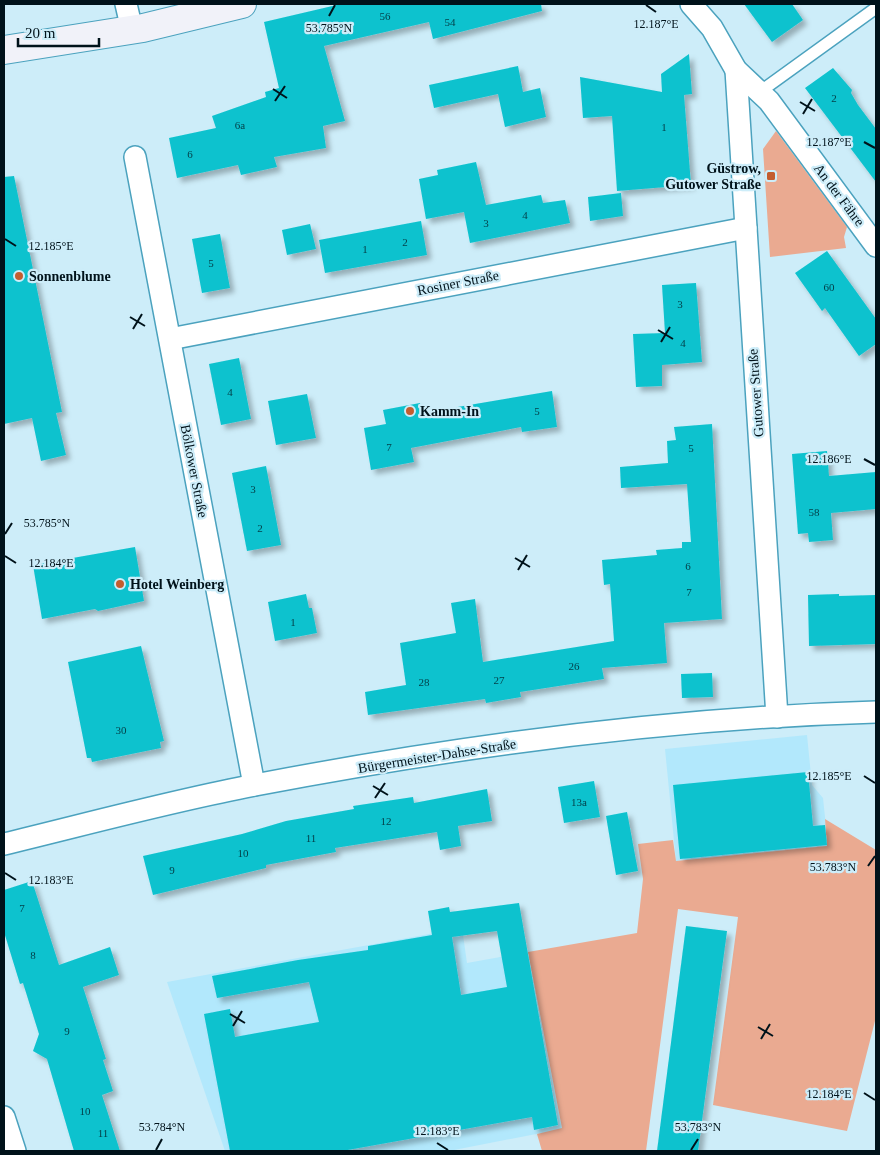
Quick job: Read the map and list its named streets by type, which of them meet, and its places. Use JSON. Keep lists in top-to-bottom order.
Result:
{
  "streets": {
    "street": [
      "An der Fähre",
      "Rosiner Straße",
      "Gutower Straße",
      "Bölkower Straße",
      "Bürgermeister-Dahse-Straße"
    ]
  },
  "crossings": [
    ["An der Fähre", "Gutower Straße"],
    ["Rosiner Straße", "Gutower Straße"],
    ["Rosiner Straße", "Bölkower Straße"],
    ["Gutower Straße", "Bürgermeister-Dahse-Straße"],
    ["Bölkower Straße", "Bürgermeister-Dahse-Straße"]
  ],
  "places": {
    "transit": ["Güstrow, Gutower Straße"],
    "other": ["Sonnenblume", "Kamm-In", "Hotel Weinberg"]
  },
  "house_numbers": [
    "56",
    "54",
    "2",
    "6a",
    "1",
    "6",
    "4",
    "3",
    "2",
    "1",
    "5",
    "60",
    "3",
    "4",
    "4",
    "5",
    "7",
    "5",
    "3",
    "58",
    "2",
    "6",
    "7",
    "1",
    "26",
    "27",
    "28",
    "30",
    "13a",
    "12",
    "11",
    "10",
    "9",
    "7",
    "8",
    "9",
    "10",
    "11"
  ],
  "scale_bar": "20 m",
  "coordinates": [
    "12.187°E",
    "53.785°N",
    "12.185°E",
    "12.186°E",
    "12.184°E",
    "53.783°N",
    "12.183°E",
    "53.784°N"
  ]
}
